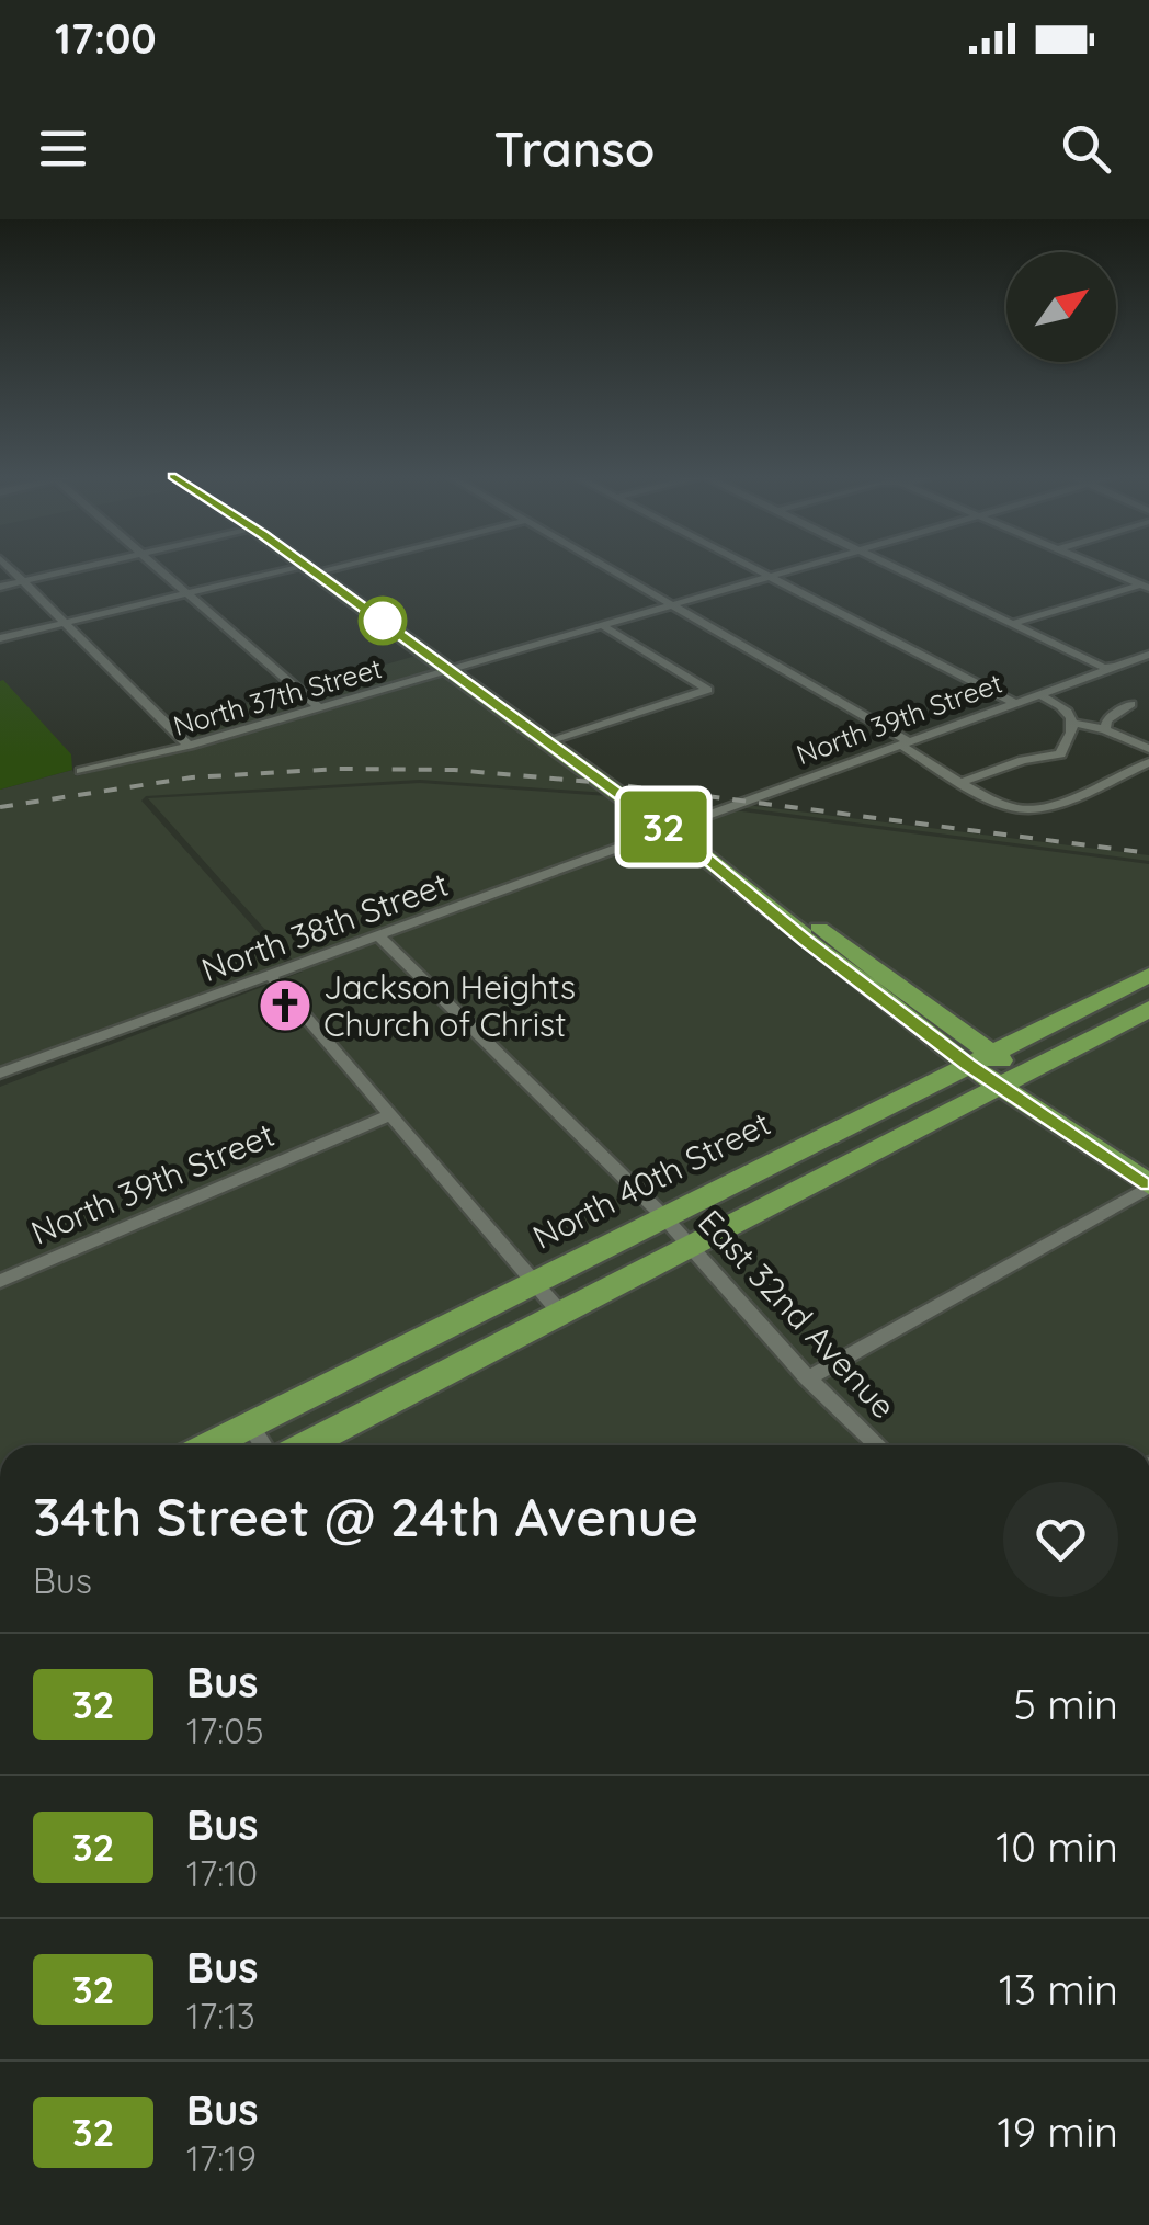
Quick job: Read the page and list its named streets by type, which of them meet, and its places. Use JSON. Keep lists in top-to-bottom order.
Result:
{
  "streets": {
    "main road": ["North 40th Street"],
    "street": [
      "North 37th Street",
      "North 39th Street",
      "North 38th Street",
      "East 32nd Avenue"
    ]
  },
  "crossings": [
    ["North 39th Street", "North 38th Street"],
    ["North 38th Street", "East 32nd Avenue"],
    ["North 40th Street", "East 32nd Avenue"]
  ],
  "places": {
    "church": ["Jackson Heights Church of Christ"]
  },
  "lines": ["bus line 32"],
  "north": "top right",
  "page": {
    "status": "17:00",
    "header": "Transo",
    "on_map": "32",
    "heading": ["34th Street @ 24th Avenue", "Bus"],
    "list": [
      {
        "mark": "32",
        "name": "Bus",
        "note": "17:05",
        "value": "5 min"
      },
      {
        "mark": "32",
        "name": "Bus",
        "note": "17:10",
        "value": "10 min"
      },
      {
        "mark": "32",
        "name": "Bus",
        "note": "17:13",
        "value": "13 min"
      },
      {
        "mark": "32",
        "name": "Bus",
        "note": "17:19",
        "value": "19 min"
      }
    ]
  }
}
